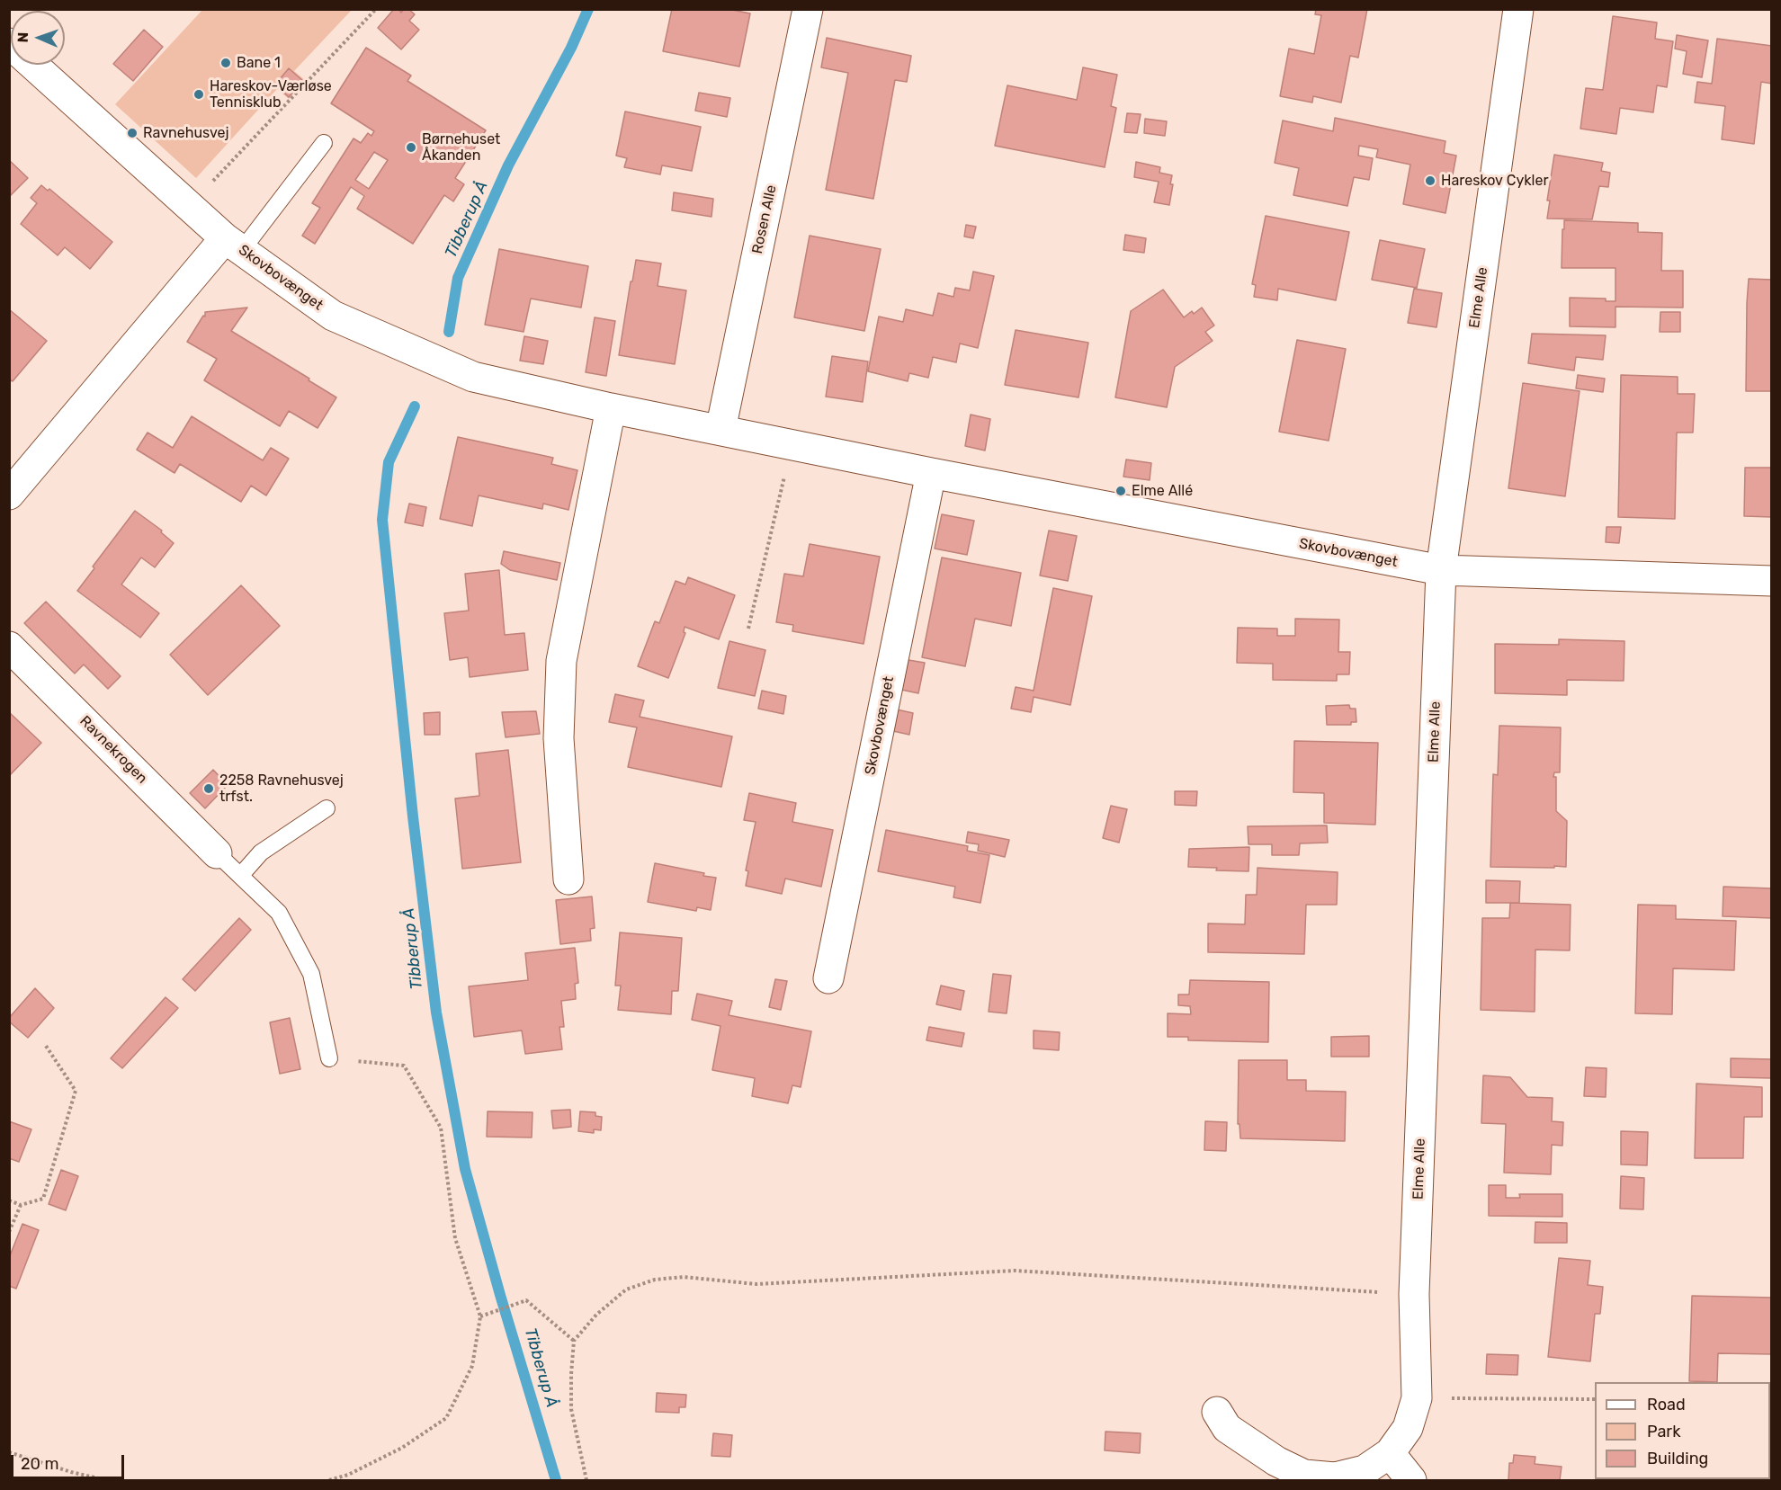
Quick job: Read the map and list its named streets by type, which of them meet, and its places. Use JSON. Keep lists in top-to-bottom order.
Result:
{
  "streets": {
    "street": [
      "Rosen Alle",
      "Skovbovænget",
      "Elme Alle",
      "Ravnekrogen"
    ]
  },
  "crossings": [
    ["Rosen Alle", "Skovbovænget"],
    ["Skovbovænget", "Elme Alle"]
  ],
  "water": ["Tibberup Å"],
  "places": [
    "Bane 1",
    "Hareskov-Værløse Tennisklub",
    "Ravnehusvej",
    "Børnehuset Åkanden",
    "Hareskov Cykler",
    "Elme Allé",
    "2258 Ravnehusvej trfst."
  ],
  "legend": ["Road", "Park", "Building"],
  "scale_bar": "20 m",
  "north": "left"
}
